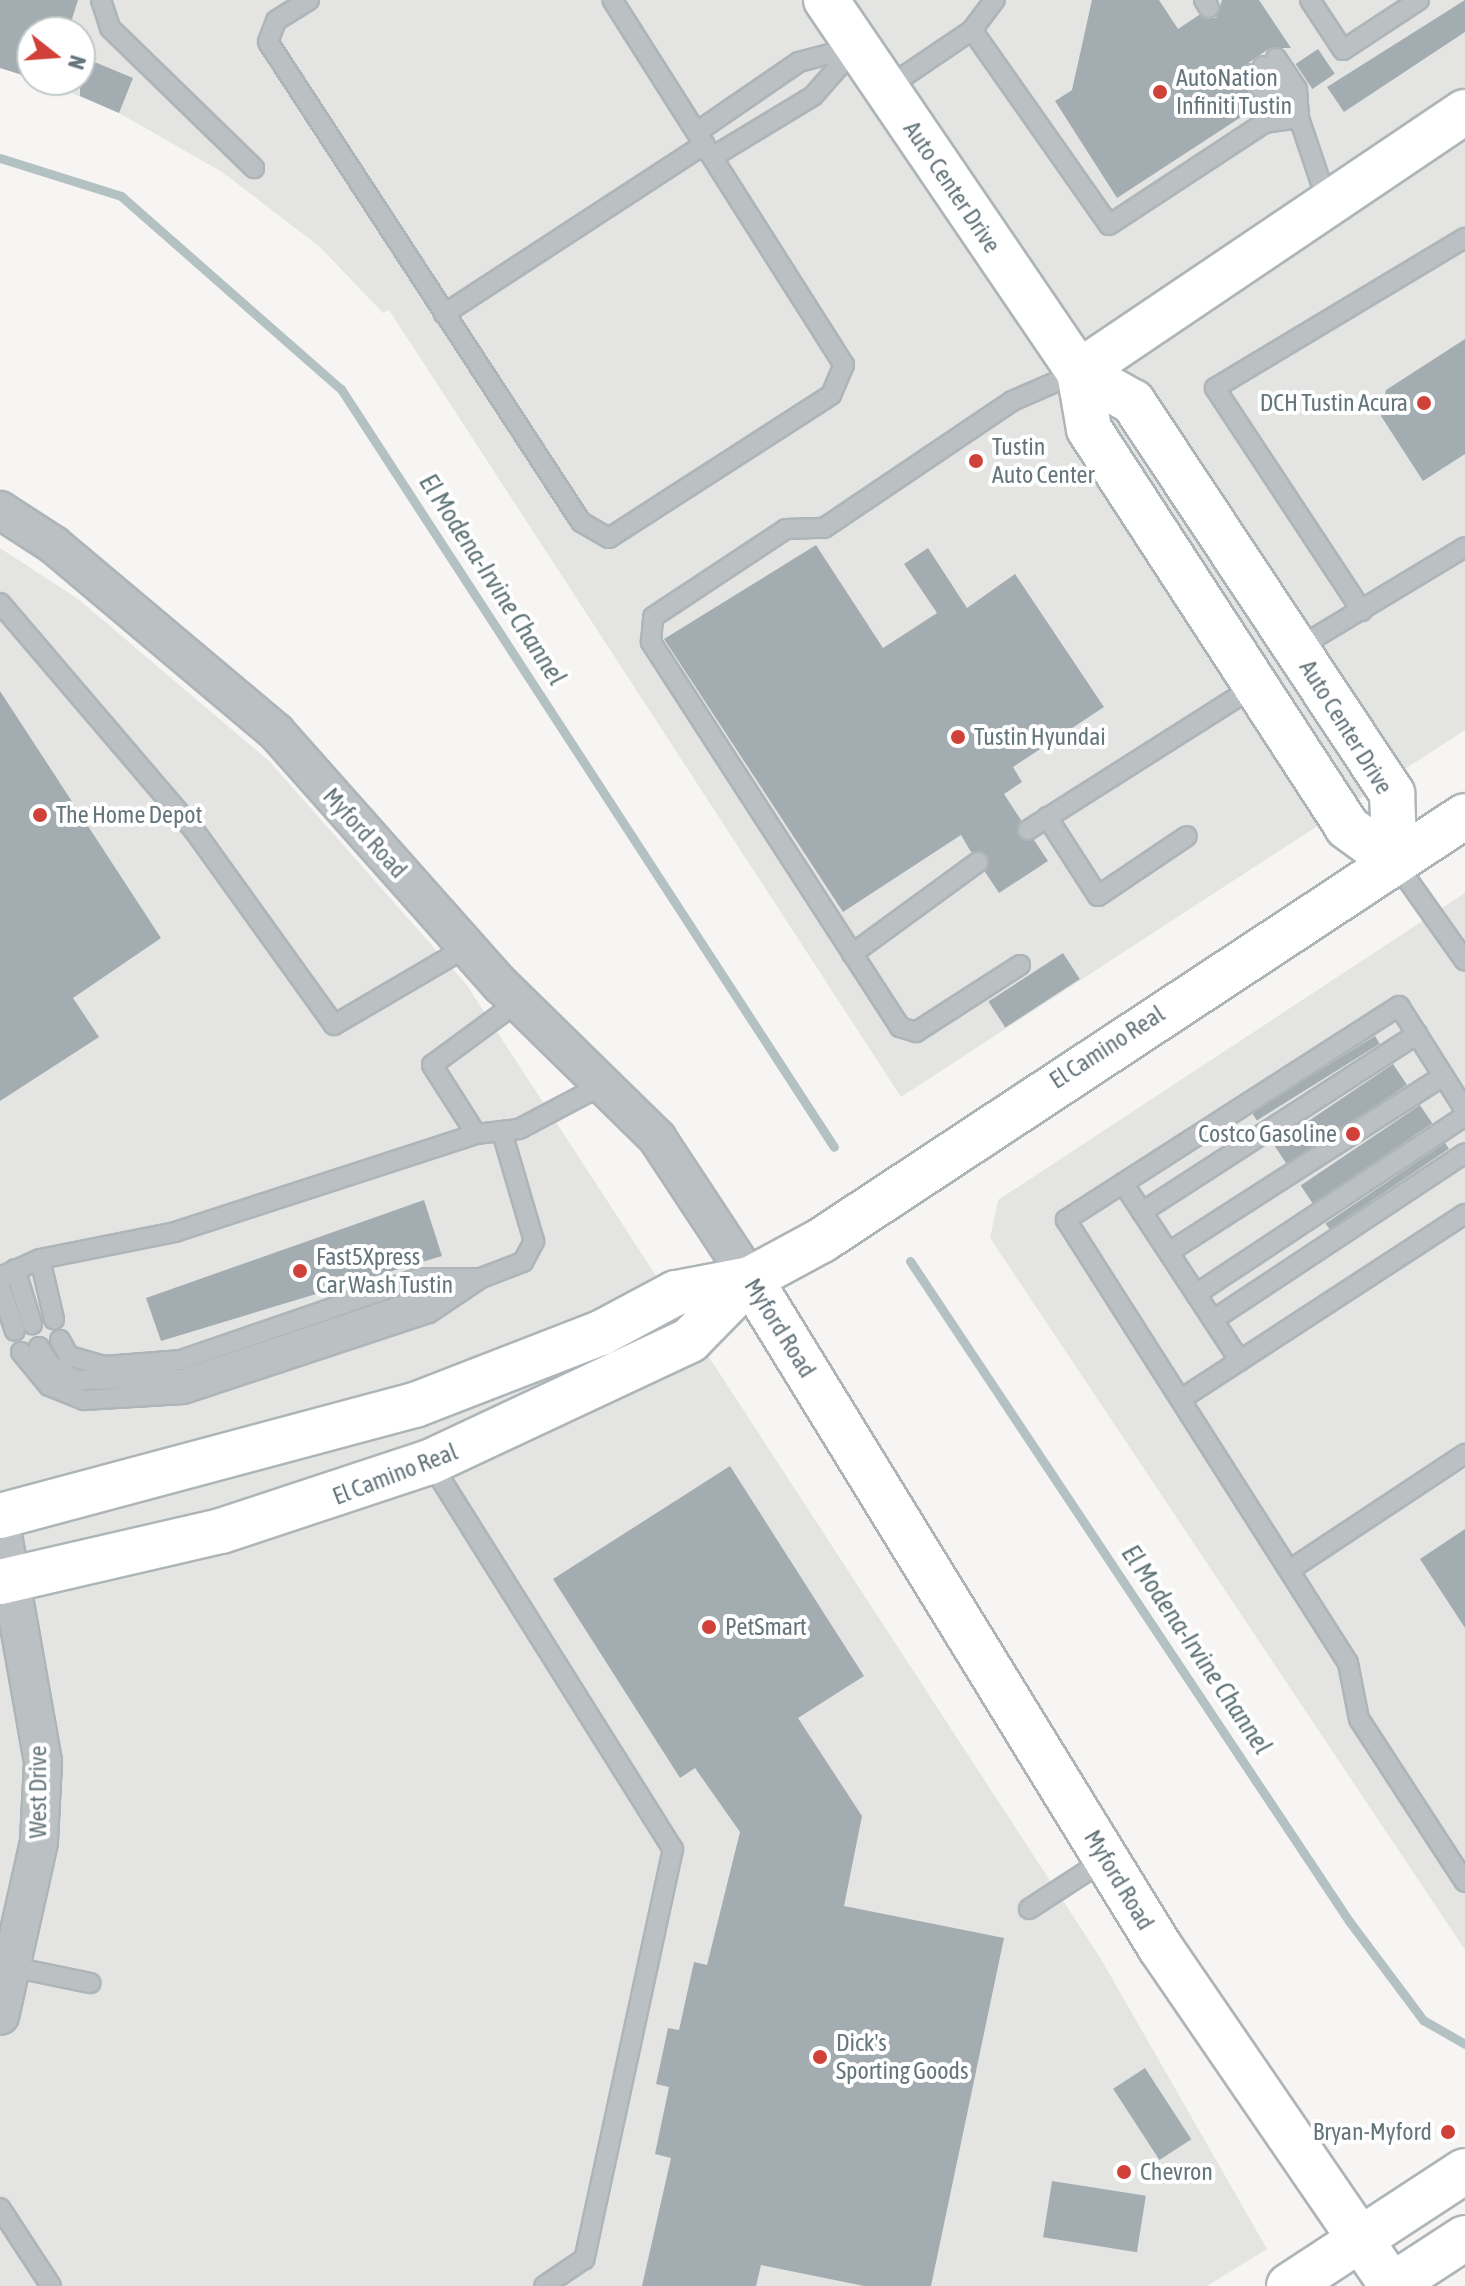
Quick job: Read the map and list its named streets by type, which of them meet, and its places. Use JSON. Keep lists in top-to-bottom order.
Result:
{
  "streets": {
    "street": [
      "Auto Center Drive",
      "Myford Road",
      "El Camino Real",
      "West Drive"
    ]
  },
  "crossings": [
    ["Auto Center Drive", "El Camino Real"],
    ["Myford Road", "El Camino Real"],
    ["El Camino Real", "West Drive"]
  ],
  "water": ["El Modena-Irvine Channel"],
  "places": [
    "AutoNation Infiniti Tustin",
    "DCH Tustin Acura",
    "Tustin Auto Center",
    "Tustin Hyundai",
    "The Home Depot",
    "Costco Gasoline",
    "Fast5Xpress Car Wash Tustin",
    "PetSmart",
    "Dick's Sporting Goods",
    "Bryan-Myford",
    "Chevron"
  ],
  "north": "right"
}
